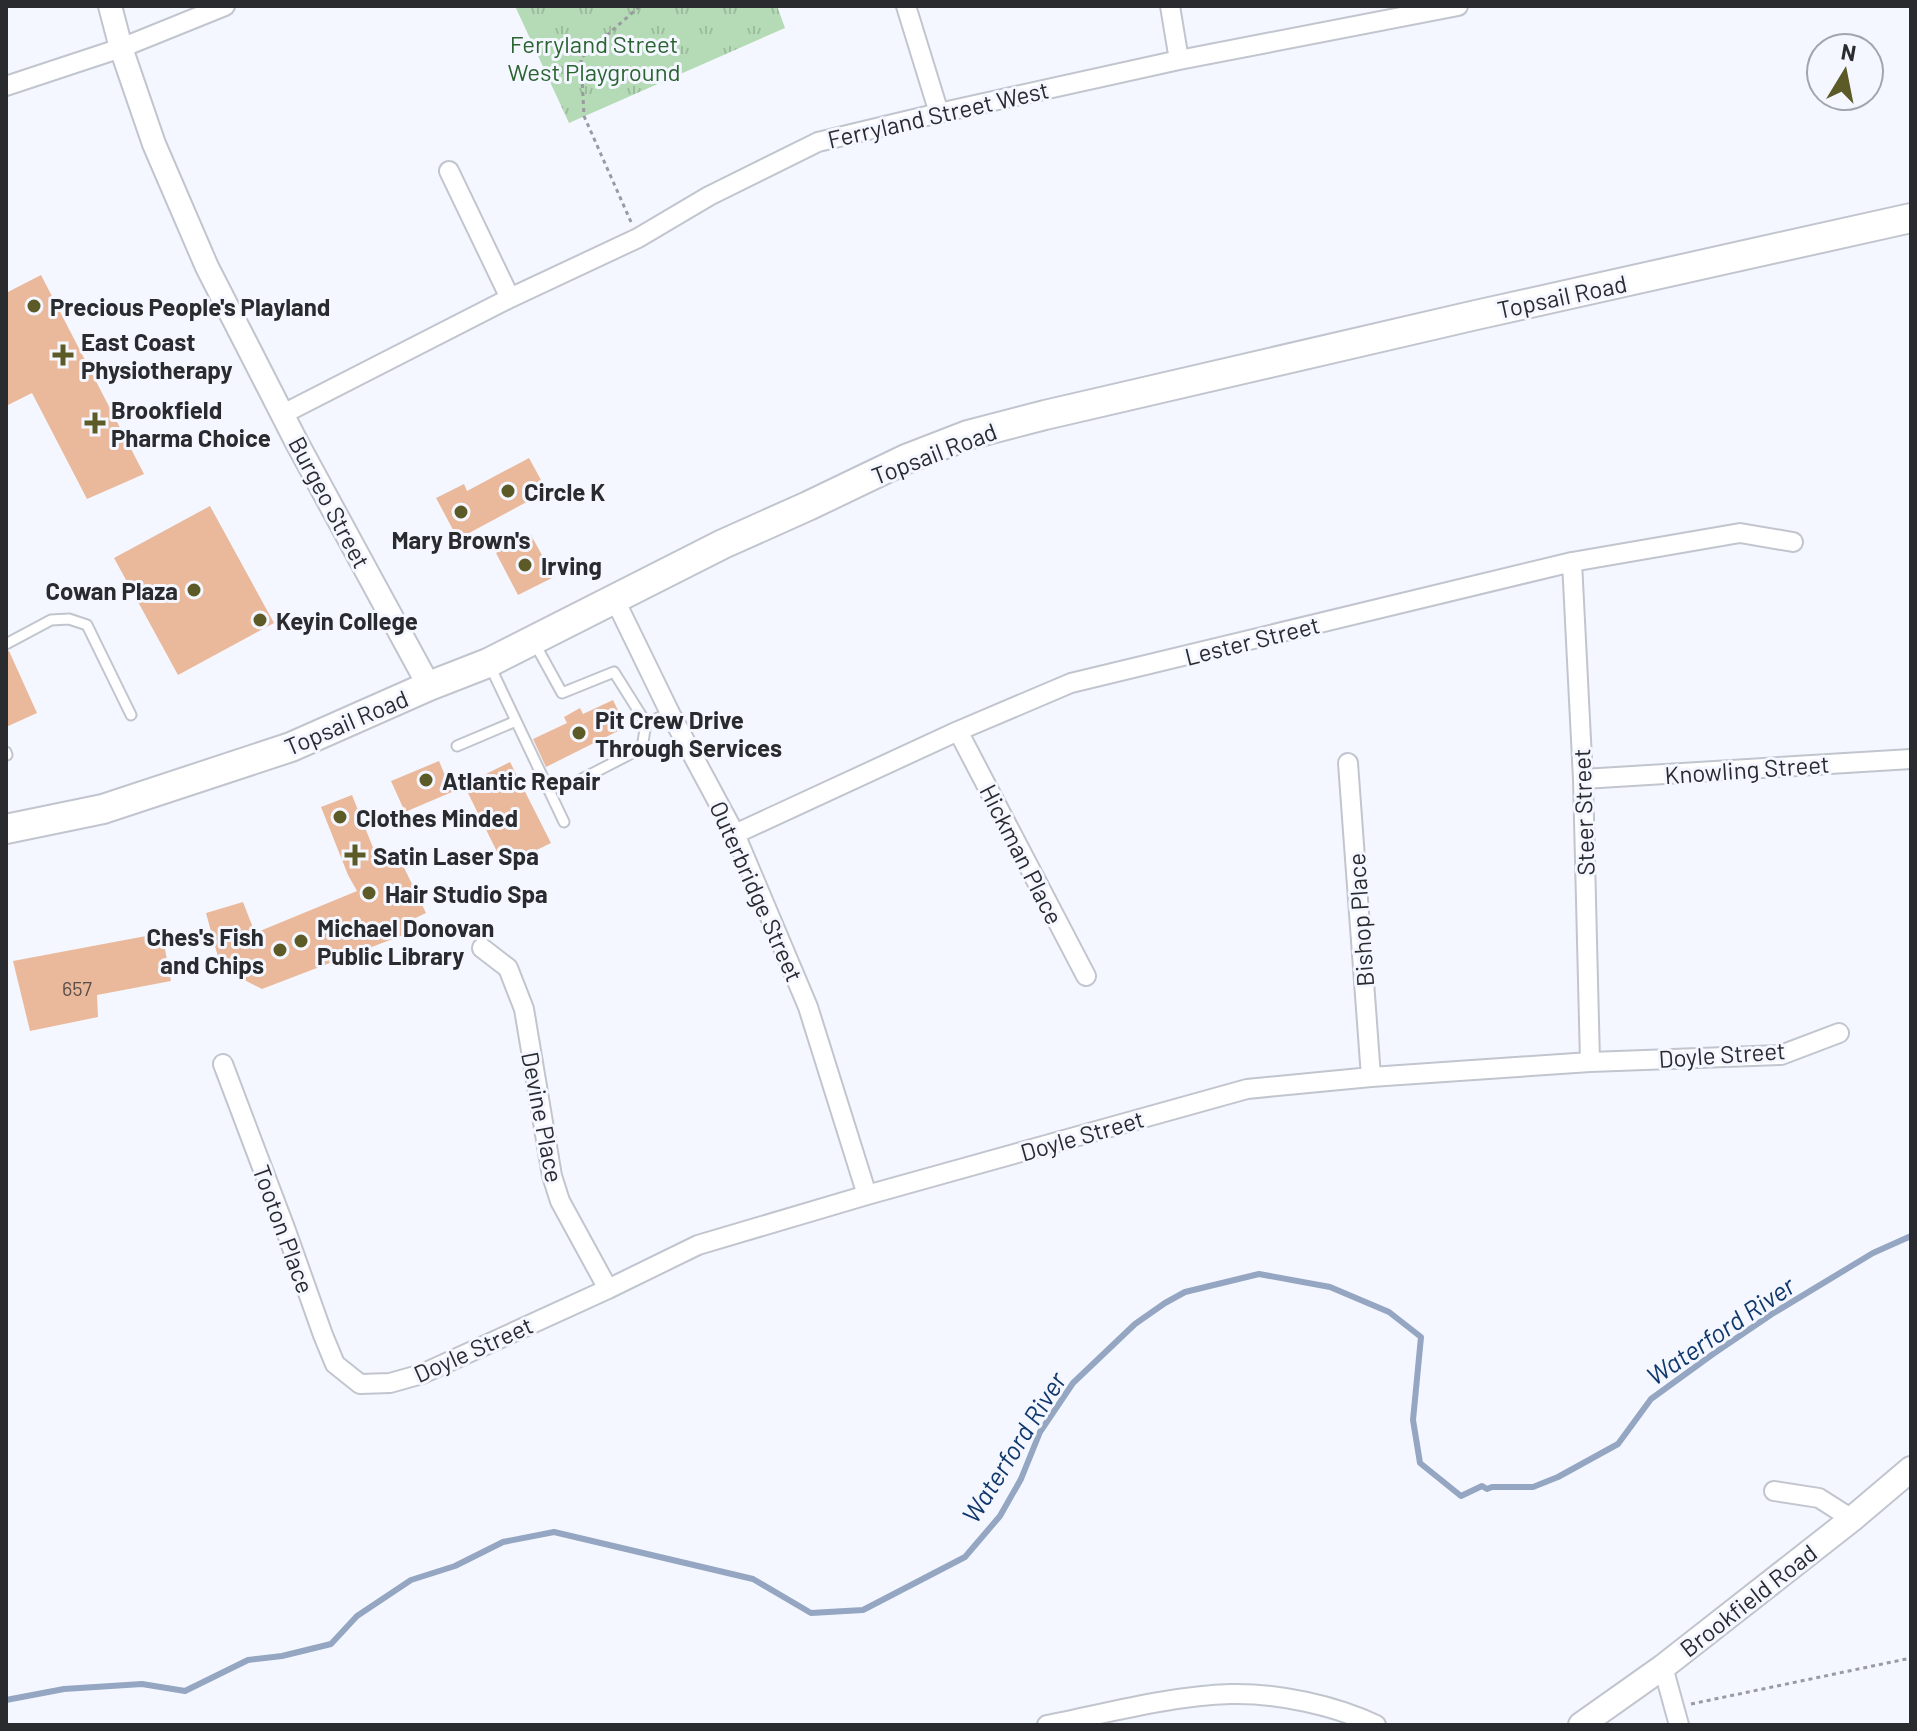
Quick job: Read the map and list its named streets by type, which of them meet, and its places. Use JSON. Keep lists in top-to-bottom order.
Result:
{
  "streets": {
    "main road": ["Topsail Road", "Brookfield Road"],
    "street": [
      "Ferryland Street West",
      "Burgeo Street",
      "Lester Street",
      "Knowling Street",
      "Steer Street",
      "Hickman Place",
      "Outerbridge Street",
      "Bishop Place",
      "Doyle Street",
      "Devine Place",
      "Tooton Place"
    ]
  },
  "crossings": [
    ["Ferryland Street West", "Burgeo Street"],
    ["Topsail Road", "Burgeo Street"],
    ["Topsail Road", "Outerbridge Street"],
    ["Lester Street", "Steer Street"],
    ["Lester Street", "Hickman Place"],
    ["Lester Street", "Outerbridge Street"],
    ["Knowling Street", "Steer Street"],
    ["Steer Street", "Doyle Street"],
    ["Outerbridge Street", "Doyle Street"],
    ["Bishop Place", "Doyle Street"],
    ["Doyle Street", "Devine Place"],
    ["Doyle Street", "Tooton Place"]
  ],
  "water": ["Waterford River"],
  "parks": ["Ferryland Street West Playground"],
  "places": {
    "other": [
      "Precious People's Playland",
      "Circle K",
      "Mary Brown's",
      "Irving",
      "Cowan Plaza",
      "Keyin College",
      "Pit Crew Drive Through Services",
      "Atlantic Repair",
      "Clothes Minded",
      "Hair Studio Spa",
      "Michael Donovan Public Library",
      "Ches's Fish and Chips"
    ],
    "health": ["East Coast Physiotherapy", "Brookfield Pharma Choice", "Satin Laser Spa"]
  },
  "house_numbers": ["657"],
  "north": "top"
}
